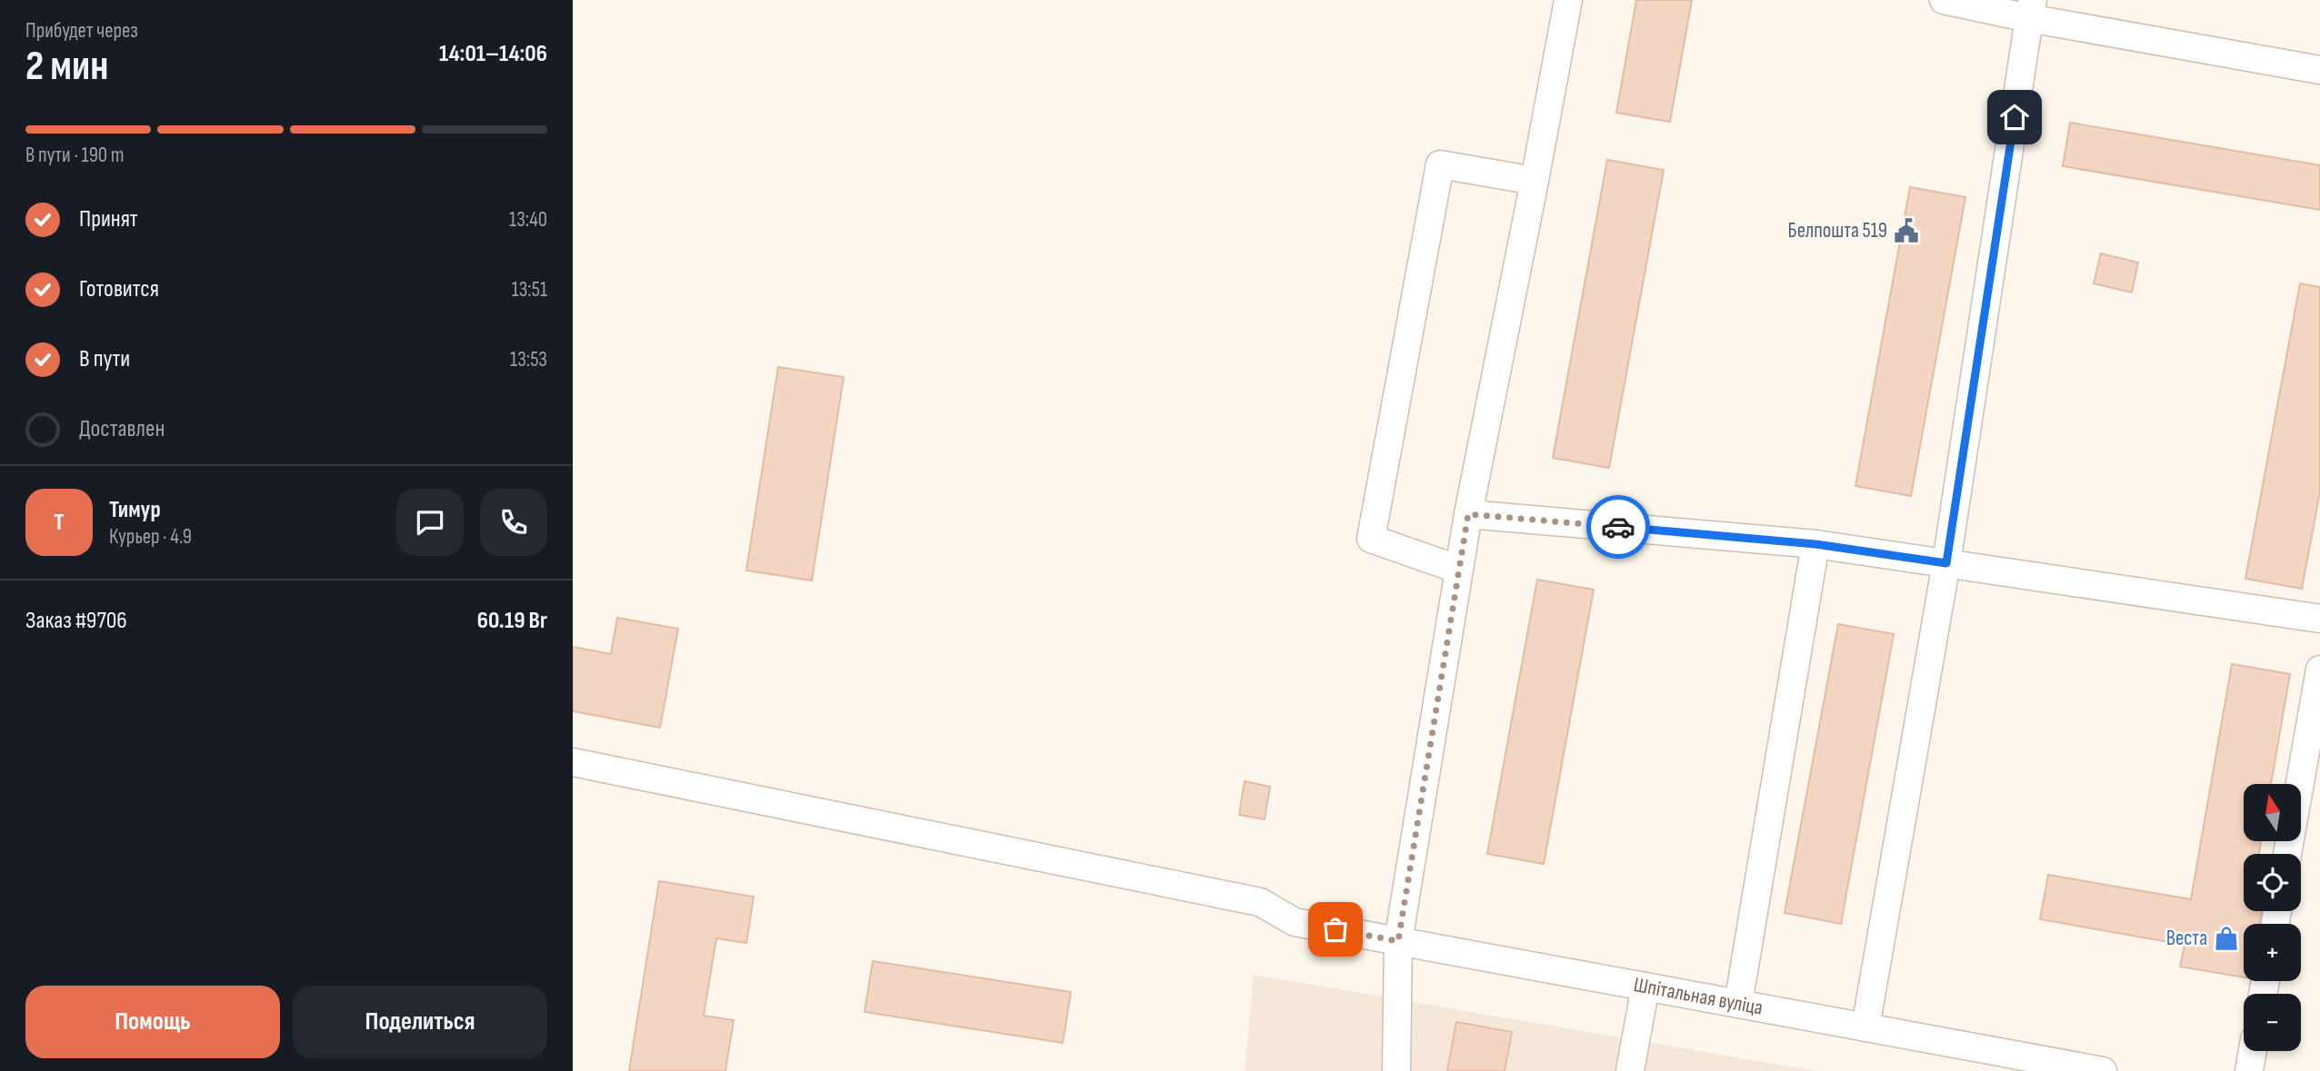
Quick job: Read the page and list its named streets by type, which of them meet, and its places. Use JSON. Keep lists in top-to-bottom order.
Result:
{
  "streets": {
    "street": ["Шпітальная вуліца"]
  },
  "places": {
    "public building": ["Белпошта 519"],
    "shop": ["Веста"]
  },
  "north": "top",
  "page": {
    "heading": ["2 мин", "Прибудет через", "14:01–14:06"],
    "panel": [
      "Тимур",
      "Курьер · 4.9",
      "Заказ #9706",
      "60.19 Br"
    ],
    "bar": "В пути · 190 m",
    "list": [
      ["Принят", "13:40"],
      ["Готовится", "13:51"],
      ["В пути", "13:53"],
      "Доставлен"
    ],
    "round": "Т",
    "map_buttons": ["+", "−"],
    "buttons": ["Помощь", "Поделиться"]
  }
}
